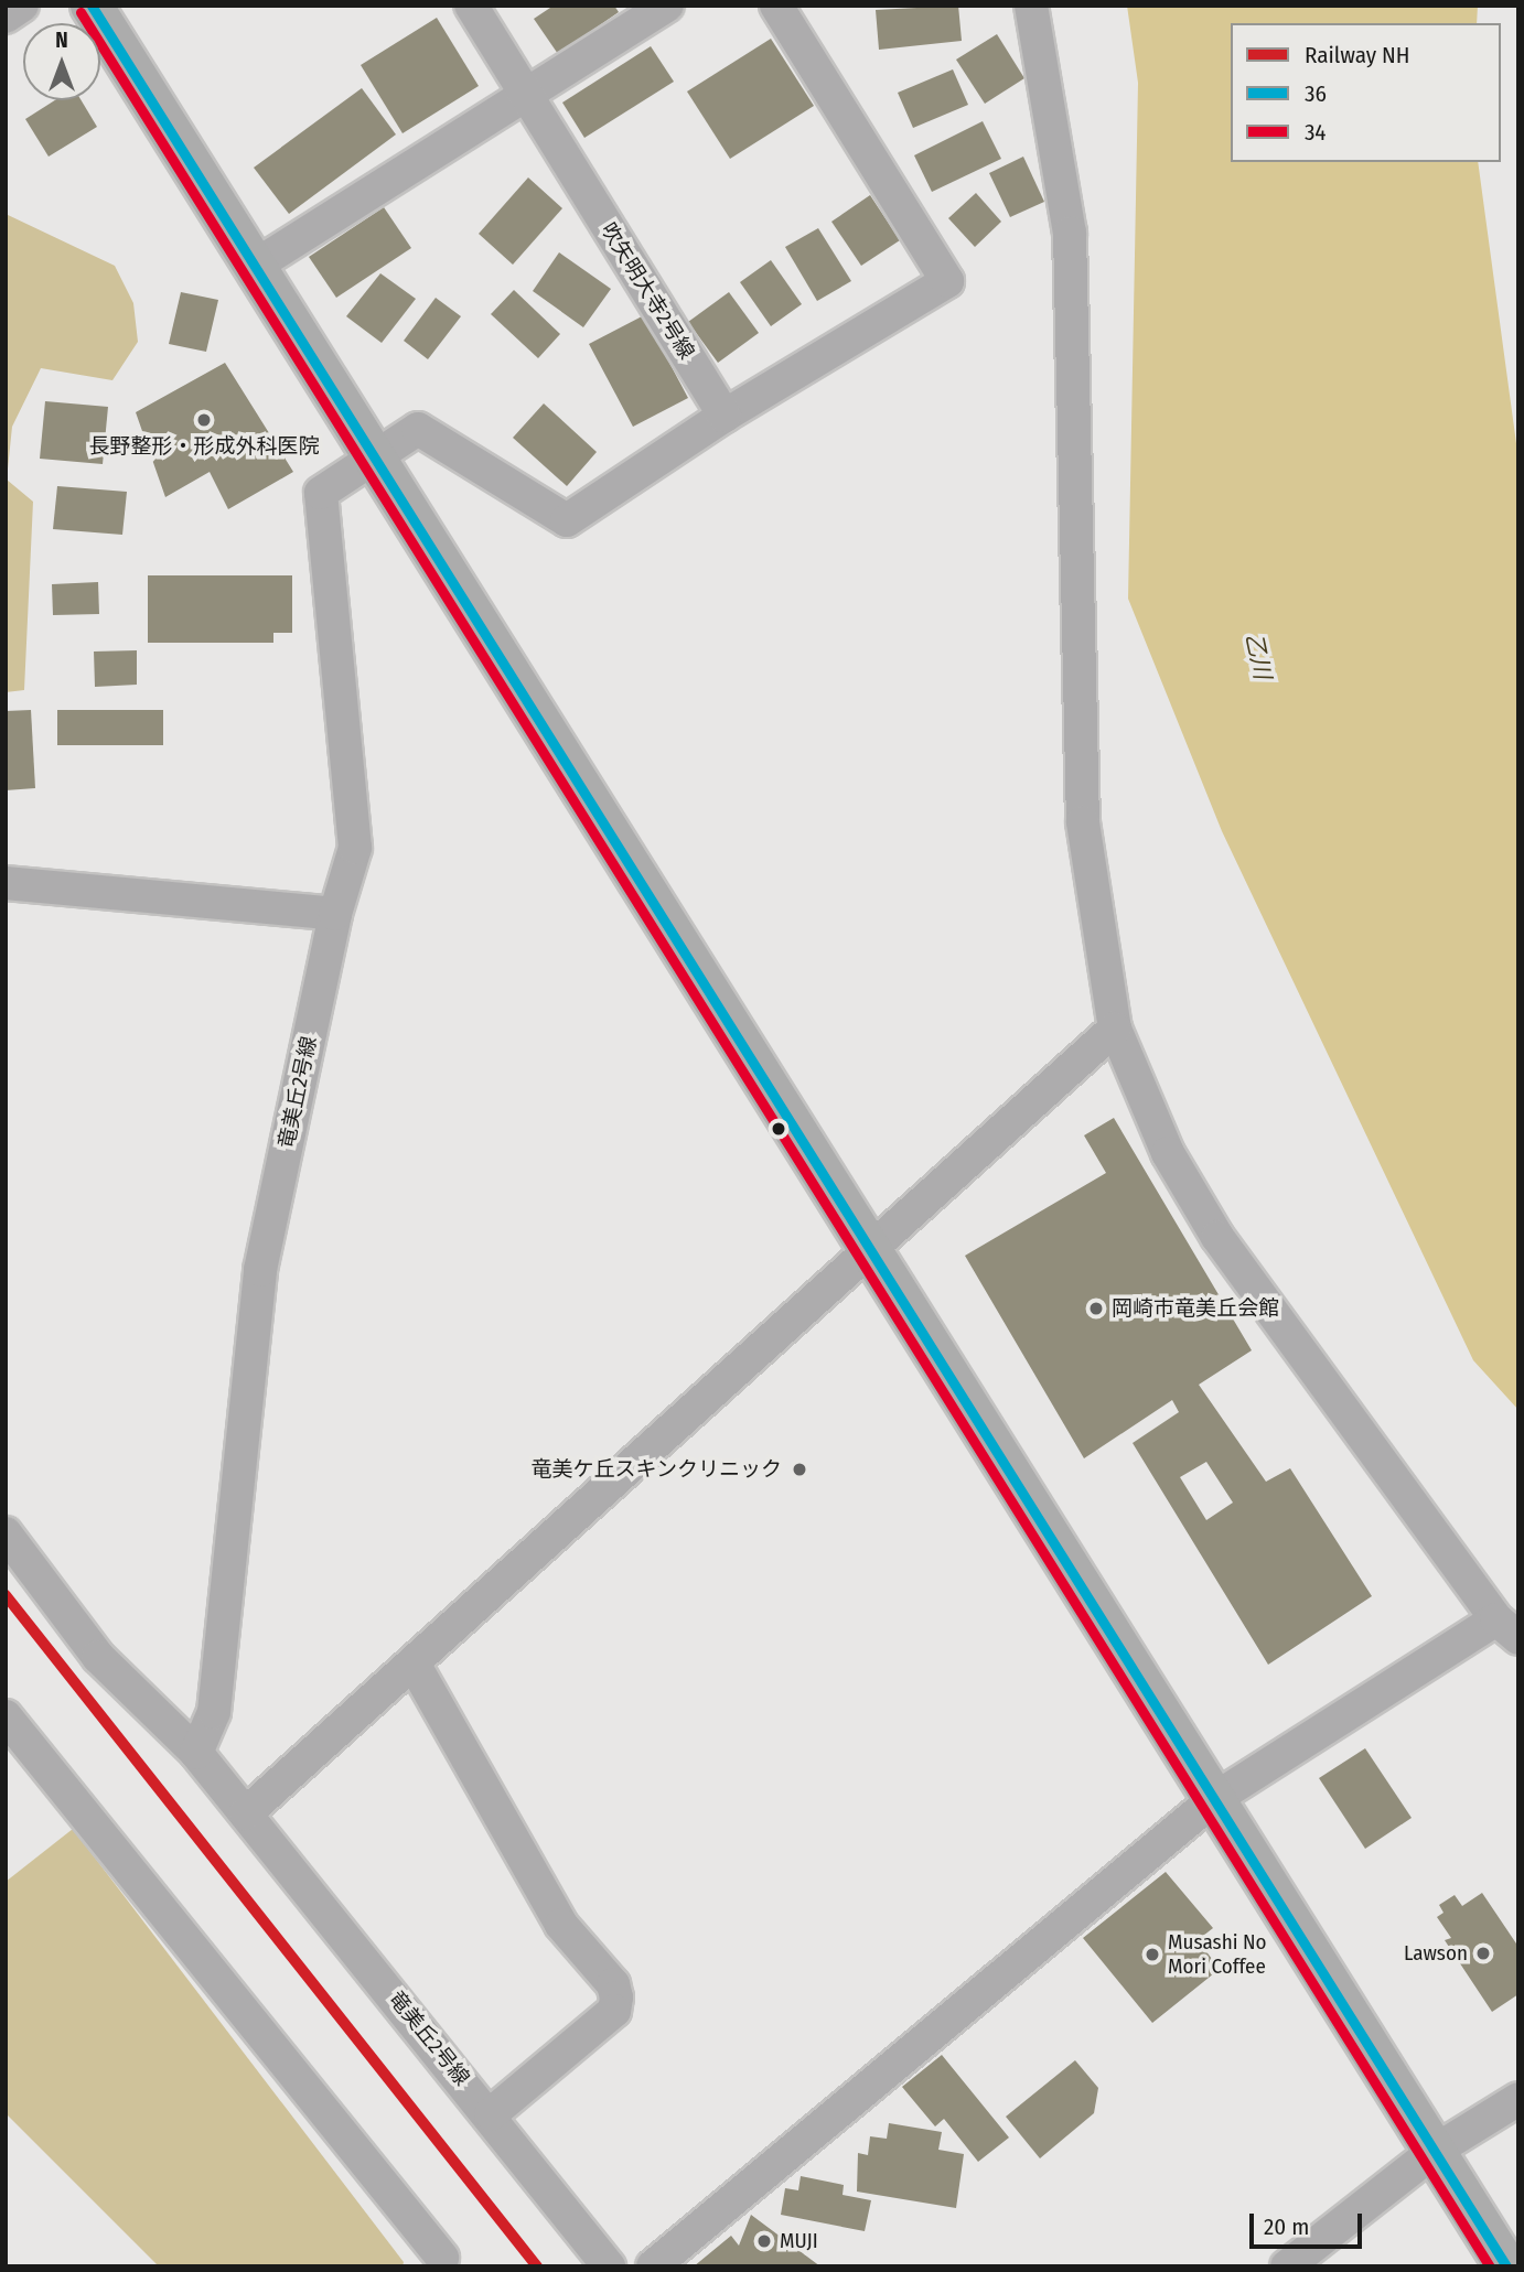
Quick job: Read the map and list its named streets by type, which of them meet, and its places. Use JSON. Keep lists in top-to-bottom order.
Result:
{
  "streets": {
    "street": ["吹矢明大寺2号線", "竜美丘2号線"]
  },
  "water": ["乙川"],
  "places": [
    "長野整形・形成外科医院",
    "岡崎市竜美丘会館",
    "竜美ケ丘スキンクリニック",
    "Lawson",
    "Musashi No Mori Coffee",
    "MUJI"
  ],
  "lines": ["transit line 36", "transit line 34", "rail line NH"],
  "legend": ["Railway NH", "36", "34"],
  "scale_bar": "20 m",
  "north": "top"
}
